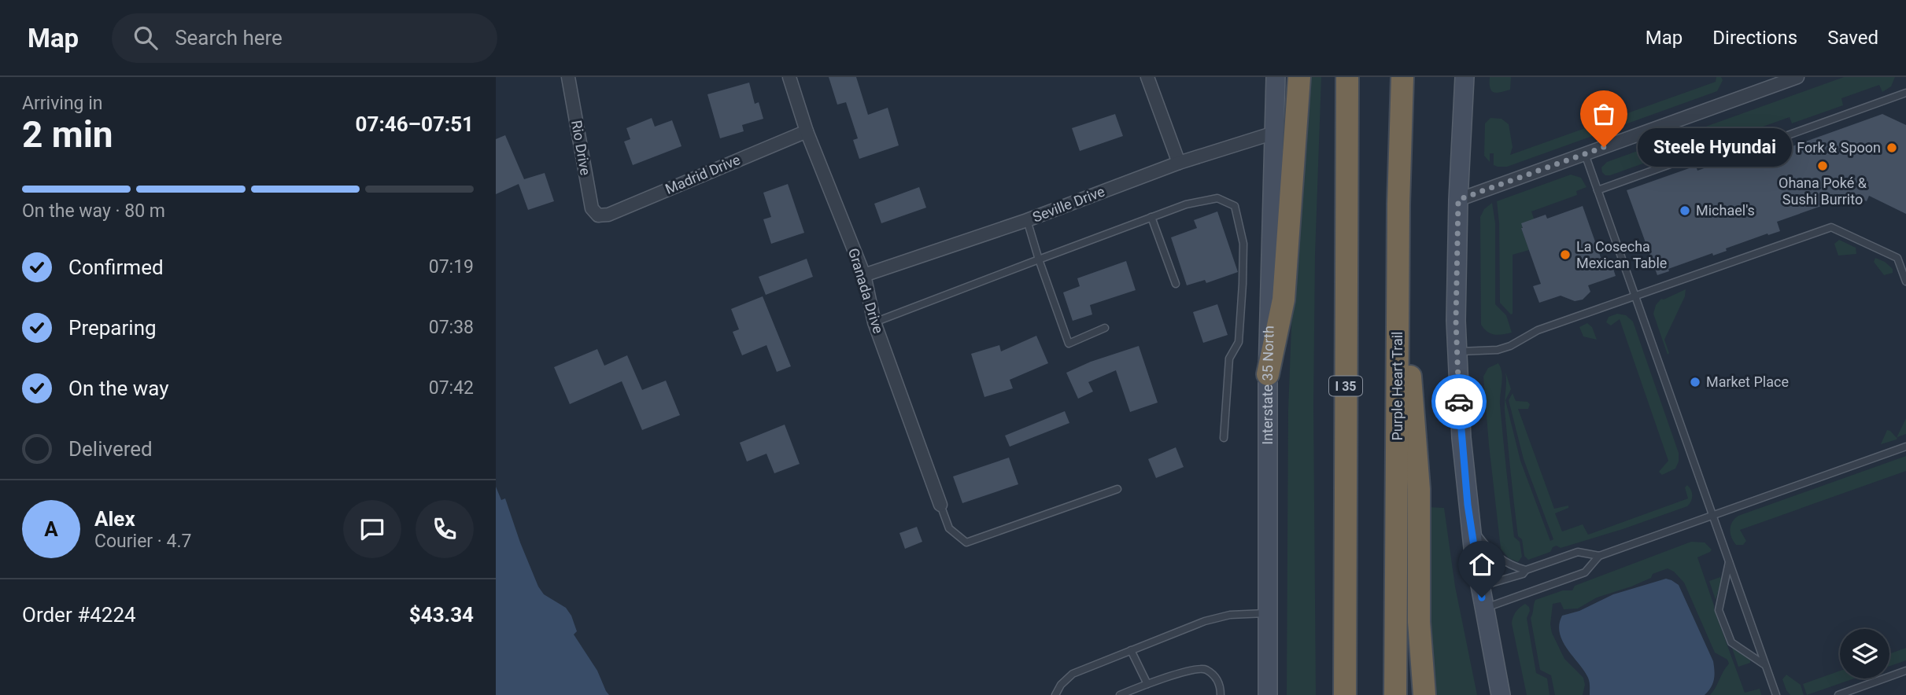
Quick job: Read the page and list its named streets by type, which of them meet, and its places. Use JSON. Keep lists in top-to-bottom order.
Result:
{
  "streets": {
    "highway": ["I 35", "Purple Heart Trail"],
    "main road": ["Interstate 35 North"],
    "street": [
      "Rio Drive",
      "Madrid Drive",
      "Seville Drive",
      "Granada Drive"
    ]
  },
  "crossings": [
    ["Rio Drive", "Madrid Drive"],
    ["Madrid Drive", "Granada Drive"],
    ["Seville Drive", "Granada Drive"],
    ["Seville Drive", "Interstate 35 North"]
  ],
  "places": [
    "Steele Hyundai",
    "Fork & Spoon",
    "Ohana Poké & Sushi Burrito",
    "Michael's",
    "La Cosecha Mexican Table",
    "Market Place"
  ],
  "page": {
    "header": "Map",
    "search": "Search here",
    "nav": ["Map", "Directions", "Saved"],
    "heading": ["2 min", "Arriving in", "07:46–07:51"],
    "panel": [
      "Alex",
      "Courier · 4.7",
      "Order #4224",
      "$43.34"
    ],
    "bubble": "Steele Hyundai",
    "bar": "On the way · 80 m",
    "list": [
      ["Confirmed", "07:19"],
      ["Preparing", "07:38"],
      ["On the way", "07:42"],
      "Delivered"
    ],
    "round": "A"
  }
}
